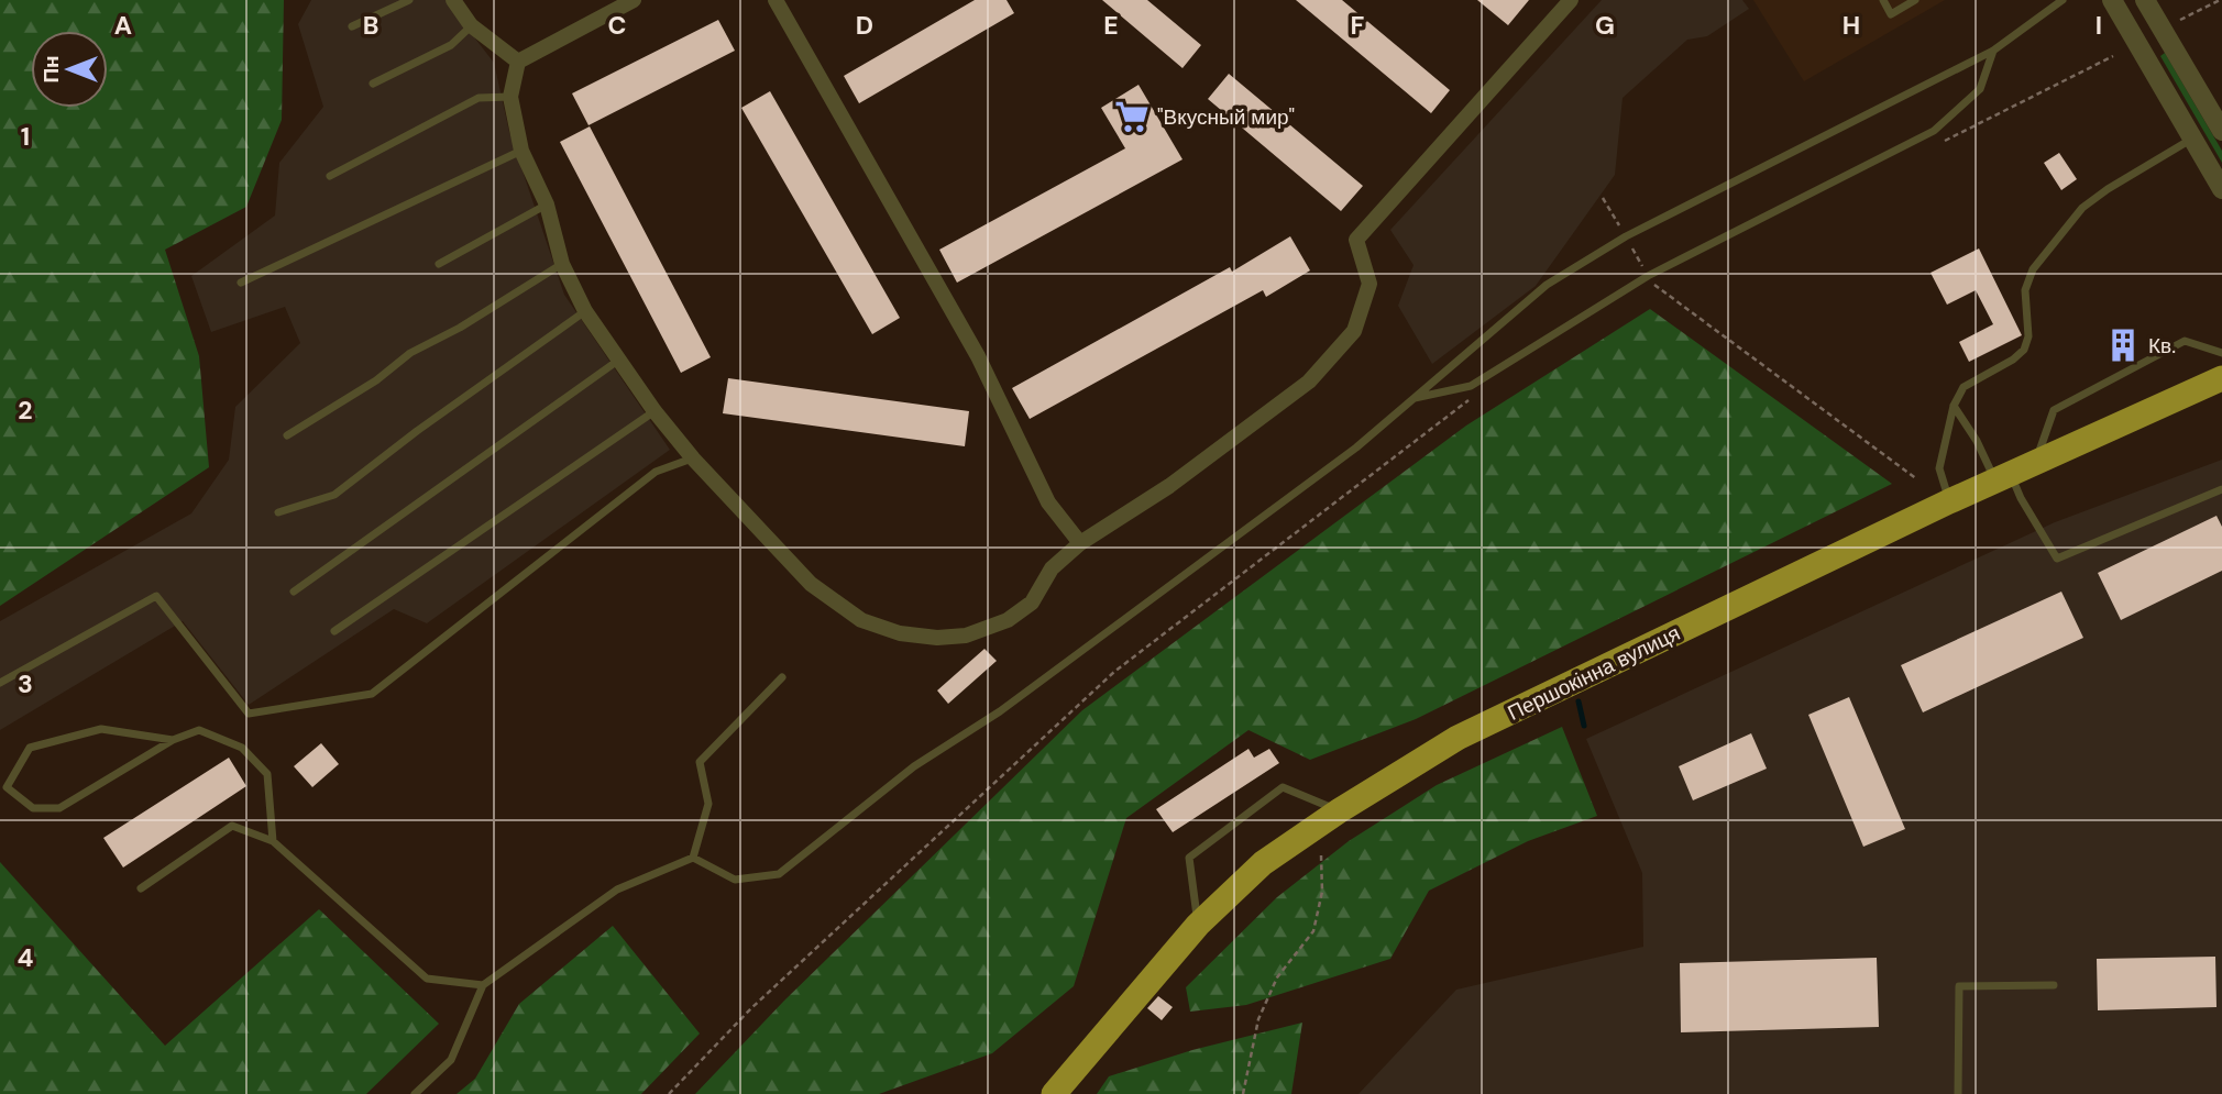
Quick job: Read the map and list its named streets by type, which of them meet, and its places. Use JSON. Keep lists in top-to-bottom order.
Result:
{
  "streets": {
    "highway": ["Першокінна вулиця"]
  },
  "places": {
    "supermarket": ["\"Вкусный мир\""],
    "building": ["Кв."]
  },
  "north": "left",
  "grid": {
    "columns": [
      "A",
      "B",
      "C",
      "D",
      "E",
      "F",
      "G",
      "H",
      "I"
    ],
    "rows": [
      "1",
      "2",
      "3",
      "4"
    ]
  }
}
